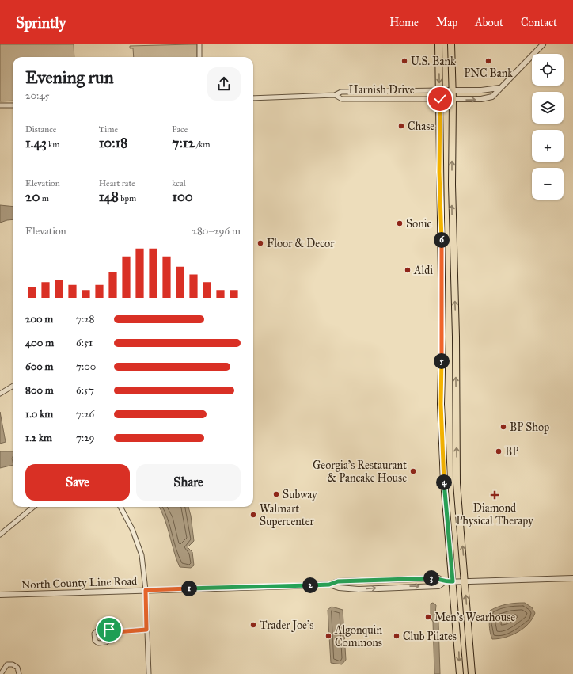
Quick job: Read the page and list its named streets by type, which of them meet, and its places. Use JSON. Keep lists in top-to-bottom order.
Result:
{
  "streets": {
    "street": ["Harnish Drive", "North County Line Road"]
  },
  "places": {
    "other": [
      "U.S. Bank",
      "PNC Bank",
      "Chase",
      "Sonic",
      "Floor & Decor",
      "Aldi",
      "BP Shop",
      "BP",
      "Georgia's Restaurant & Pancake House",
      "Subway",
      "Walmart Supercenter",
      "Men's Wearhouse",
      "Trader Joe's",
      "Algonquin Commons",
      "Club Pilates"
    ],
    "health": ["Diamond Physical Therapy"]
  },
  "page": {
    "header": "Sprintly",
    "nav": [
      "Home",
      "Map",
      "About",
      "Contact"
    ],
    "map_buttons": ["+", "−"],
    "heading": ["Evening run", "20:45"],
    "stats": [
      ["Distance", "1.43 km"],
      ["Time", "10:18"],
      ["Pace", "7:12 /km"],
      ["Elevation", "20 m"],
      ["Heart rate", "148 bpm"],
      ["kcal", "100"]
    ],
    "chart": ["Elevation", "280–296 m"],
    "pins": [
      "6",
      "5",
      "4",
      "3",
      "2",
      "1"
    ],
    "list": [
      {
        "name": "200 m",
        "note": "7:28"
      },
      {
        "name": "400 m",
        "note": "6:51"
      },
      {
        "name": "600 m",
        "note": "7:00"
      },
      {
        "name": "800 m",
        "note": "6:57"
      },
      {
        "name": "1.0 km",
        "note": "7:26"
      },
      {
        "name": "1.2 km",
        "note": "7:29"
      }
    ],
    "buttons": ["Save", "Share"]
  }
}
